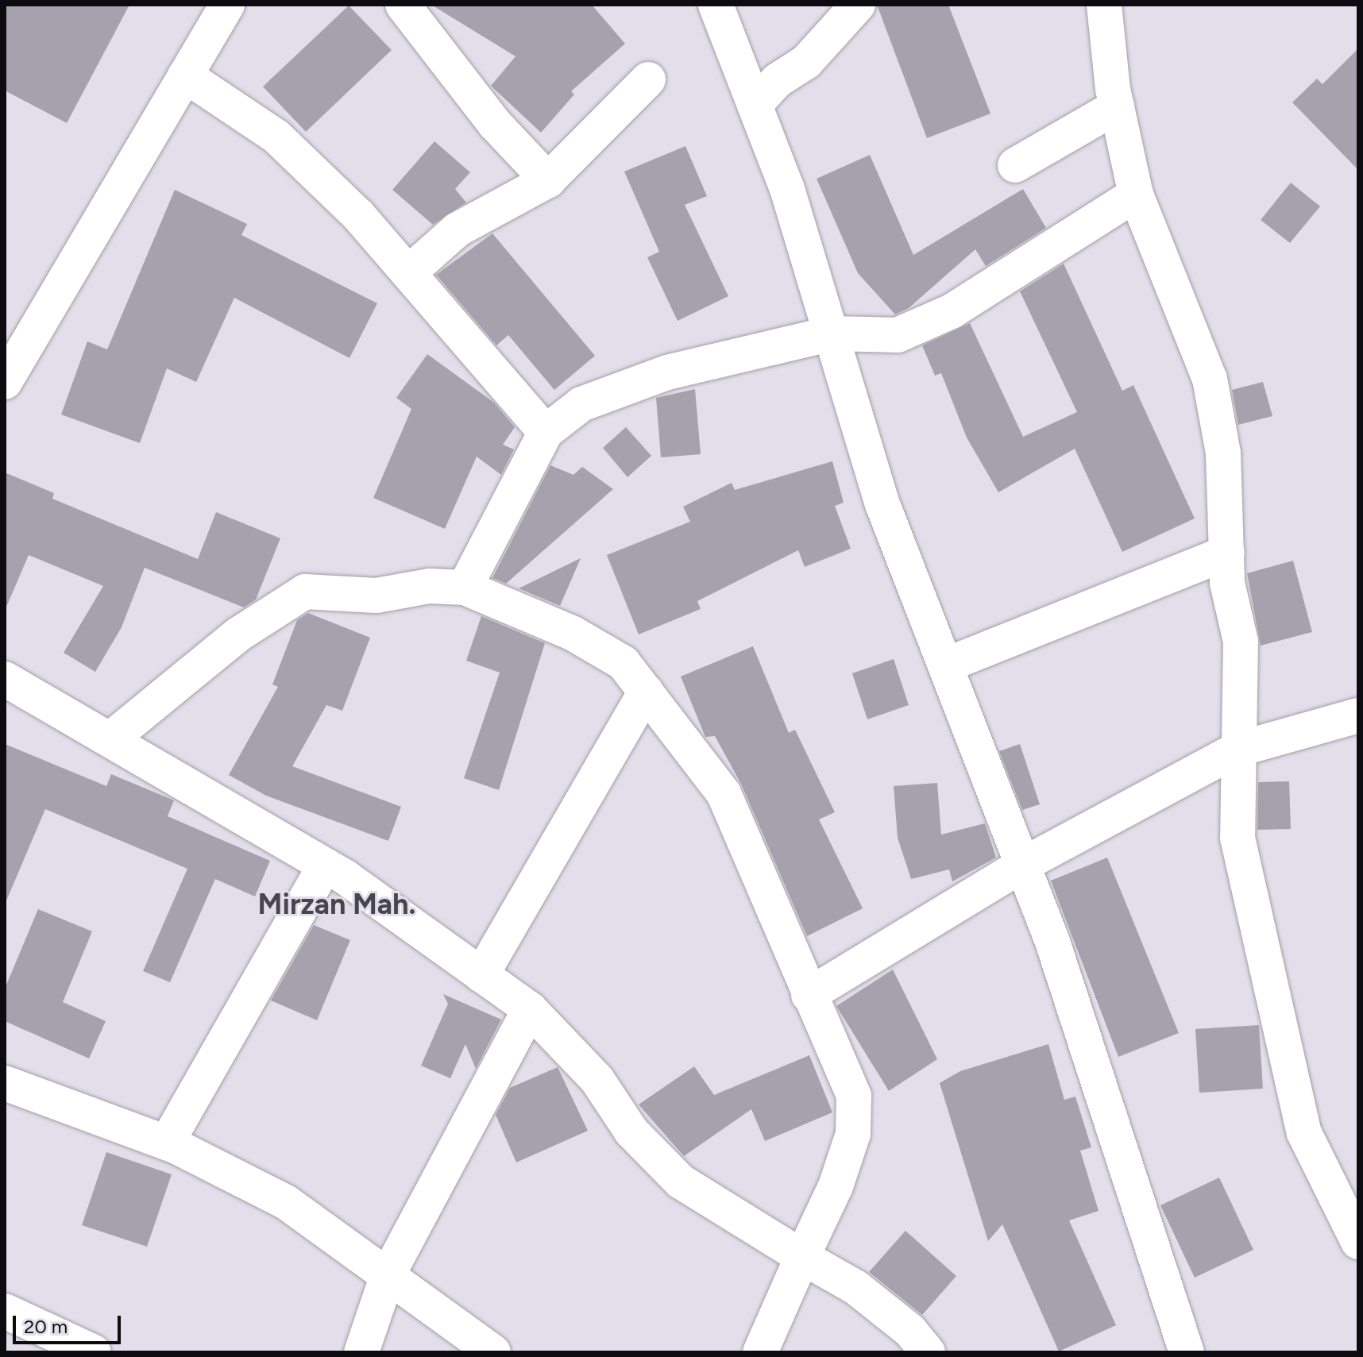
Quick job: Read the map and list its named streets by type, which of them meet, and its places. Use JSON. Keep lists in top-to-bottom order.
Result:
{
  "districts": ["Mirzan Mah."],
  "scale_bar": "20 m"
}
